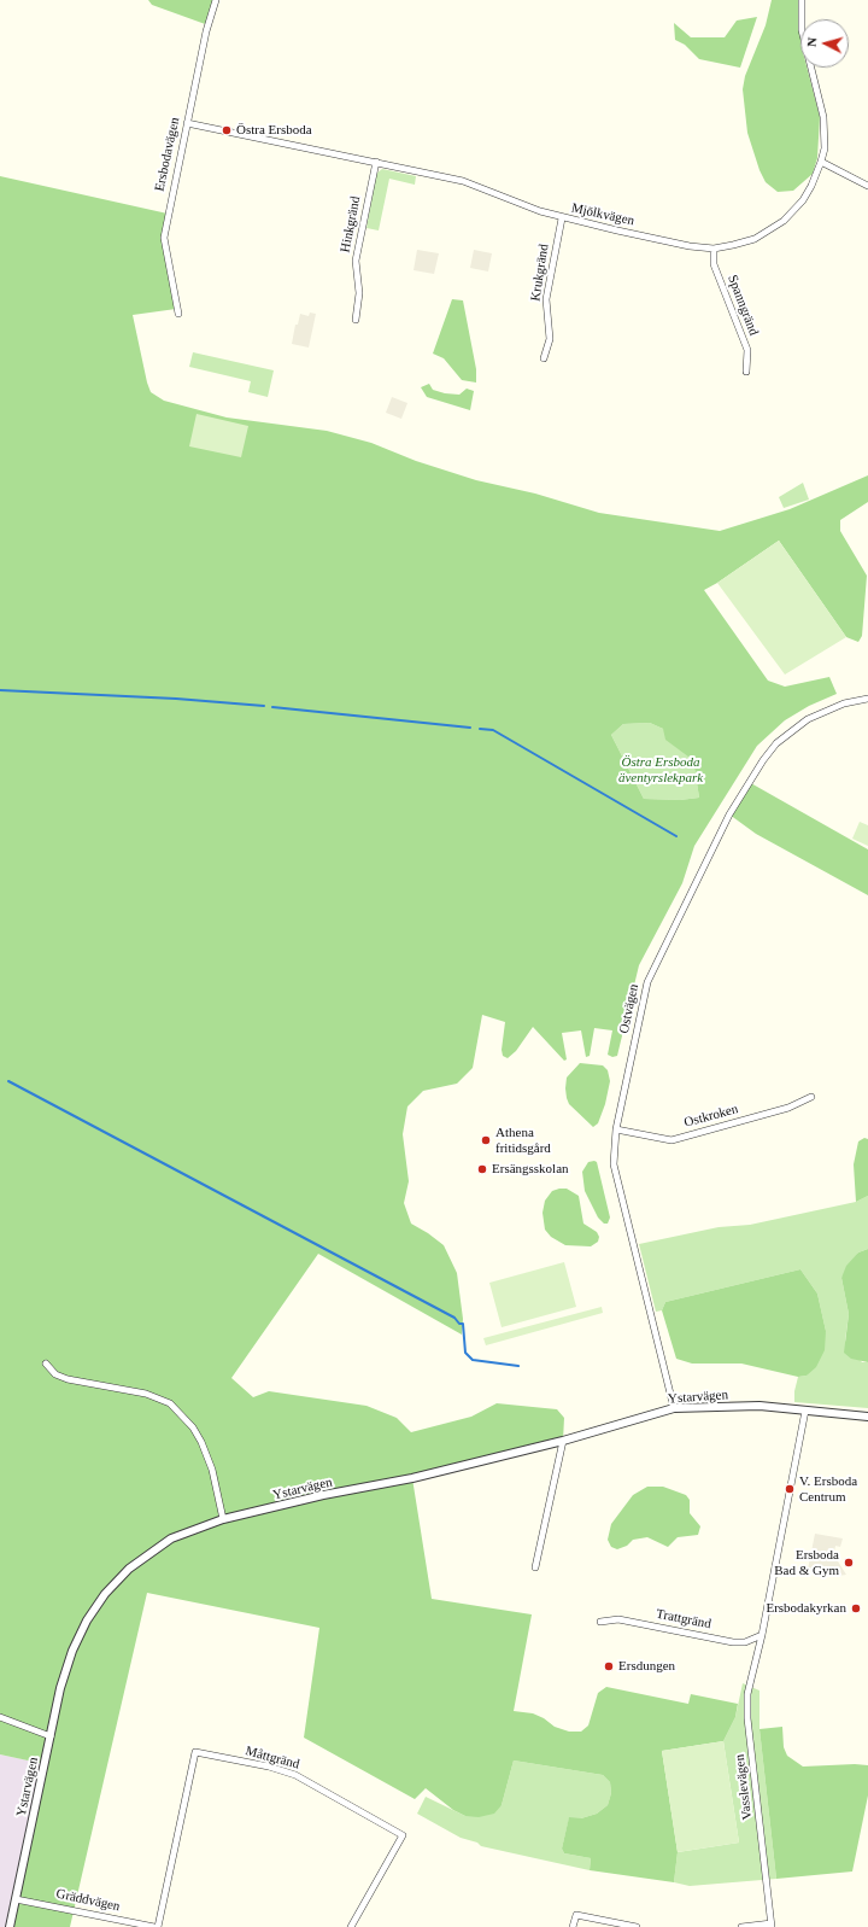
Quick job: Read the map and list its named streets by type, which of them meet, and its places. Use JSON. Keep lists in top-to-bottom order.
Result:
{
  "streets": {
    "street": [
      "Ersbodavägen",
      "Mjölkvägen",
      "Hinkgränd",
      "Krukgränd",
      "Spanngränd",
      "Ostvägen",
      "Ostkroken",
      "Ystarvägen",
      "Trattgränd",
      "Måttgränd",
      "Vasslevägen",
      "Gräddvägen"
    ]
  },
  "crossings": [
    ["Ersbodavägen", "Mjölkvägen"],
    ["Mjölkvägen", "Hinkgränd"],
    ["Mjölkvägen", "Krukgränd"],
    ["Mjölkvägen", "Spanngränd"],
    ["Ostvägen", "Ostkroken"],
    ["Ostvägen", "Ystarvägen"],
    ["Ystarvägen", "Gräddvägen"],
    ["Trattgränd", "Vasslevägen"],
    ["Måttgränd", "Gräddvägen"]
  ],
  "parks": ["Östra Ersboda äventyrslekpark"],
  "places": [
    "Östra Ersboda",
    "Athena fritidsgård",
    "Ersängsskolan",
    "V. Ersboda Centrum",
    "Ersboda Bad & Gym",
    "Ersbodakyrkan",
    "Ersdungen"
  ],
  "north": "left"
}
